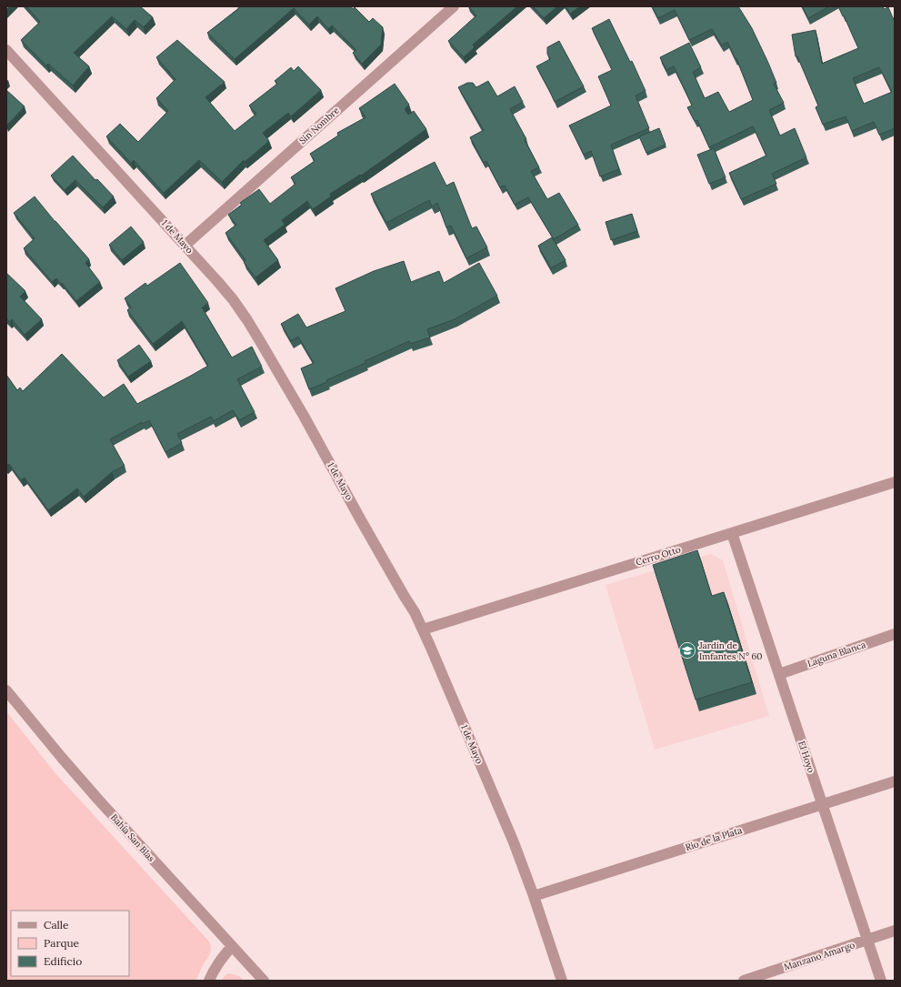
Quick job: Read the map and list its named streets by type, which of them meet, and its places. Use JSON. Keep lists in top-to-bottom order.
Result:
{
  "streets": {
    "street": [
      "Sin Nombre",
      "1 de Mayo",
      "Cerro Otto",
      "Laguna Blanca",
      "El Hoyo",
      "Bahía San Blas",
      "Río de la Plata",
      "Manzano Amargo"
    ]
  },
  "crossings": [
    ["Sin Nombre", "1 de Mayo"],
    ["1 de Mayo", "Cerro Otto"],
    ["1 de Mayo", "Río de la Plata"],
    ["Cerro Otto", "El Hoyo"],
    ["Laguna Blanca", "El Hoyo"],
    ["El Hoyo", "Río de la Plata"],
    ["El Hoyo", "Manzano Amargo"]
  ],
  "places": {
    "school or university": ["Jardín de Imfantes N° 60"]
  },
  "legend": ["Calle", "Parque", "Edificio"]
}
